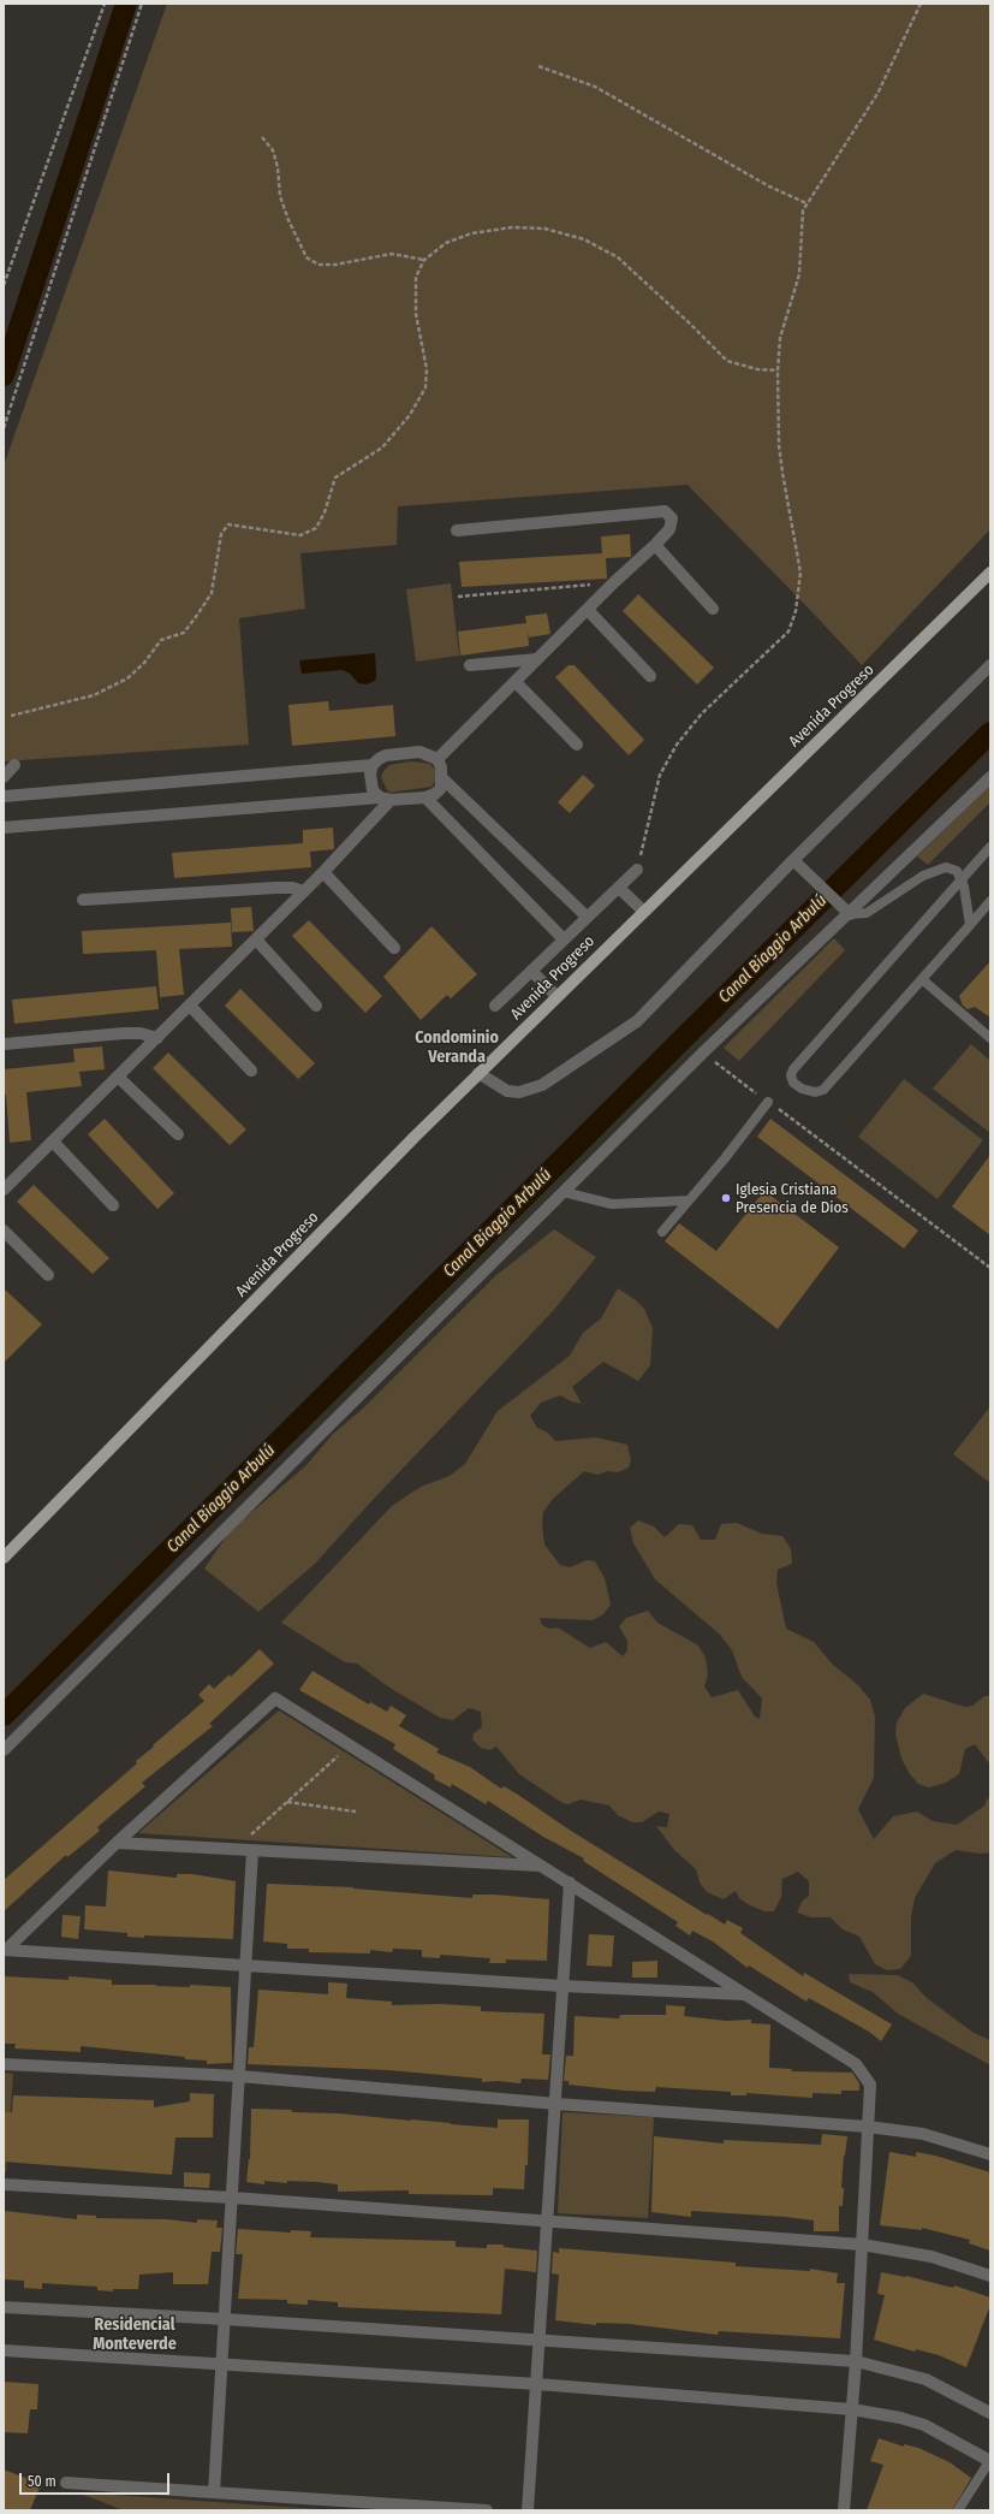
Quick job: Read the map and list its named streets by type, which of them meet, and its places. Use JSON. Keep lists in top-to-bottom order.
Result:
{
  "streets": {
    "main road": ["Avenida Progreso"]
  },
  "districts": ["Condominio Veranda", "Residencial Monteverde"],
  "water": ["Canal Biaggio Arbulú"],
  "places": ["Iglesia Cristiana Presencia de Dios"],
  "scale_bar": "50 m"
}
